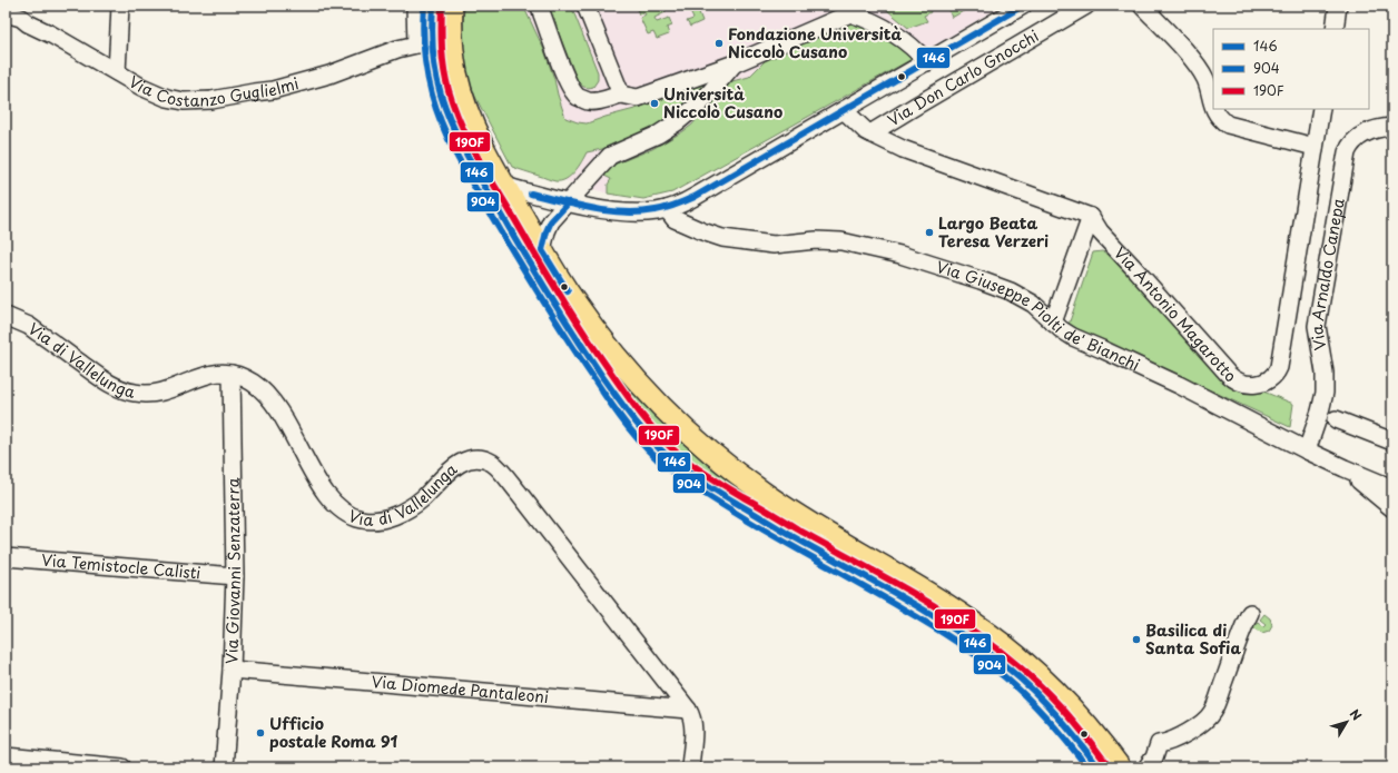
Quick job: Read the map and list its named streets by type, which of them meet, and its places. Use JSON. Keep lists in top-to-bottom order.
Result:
{
  "streets": {
    "street": [
      "Via Costanzo Guglielmi",
      "Via Don Carlo Gnocchi",
      "Via Arnaldo Canepa",
      "Via Antonio Magarotto",
      "Via Giuseppe Piolti de' Bianchi",
      "Via di Vallelunga",
      "Via Temistocle Calisti",
      "Via Giovanni Senzaterra",
      "Via Diomede Pantaleoni"
    ]
  },
  "crossings": [
    ["Via Don Carlo Gnocchi", "Via Giuseppe Piolti de' Bianchi"],
    ["Via Arnaldo Canepa", "Via Giuseppe Piolti de' Bianchi"],
    ["Via di Vallelunga", "Via Giovanni Senzaterra"],
    ["Via di Vallelunga", "Via Diomede Pantaleoni"],
    ["Via Temistocle Calisti", "Via Giovanni Senzaterra"],
    ["Via Giovanni Senzaterra", "Via Diomede Pantaleoni"]
  ],
  "places": [
    "Fondazione Università Niccolò Cusano",
    "Università Niccolò Cusano",
    "Largo Beata Teresa Verzeri",
    "Basilica di Santa Sofia",
    "Ufficio postale Roma 91"
  ],
  "lines": ["transit line 146", "transit line 904", "transit line 190F"],
  "legend": ["146", "904", "190F"],
  "north": "top right"
}
